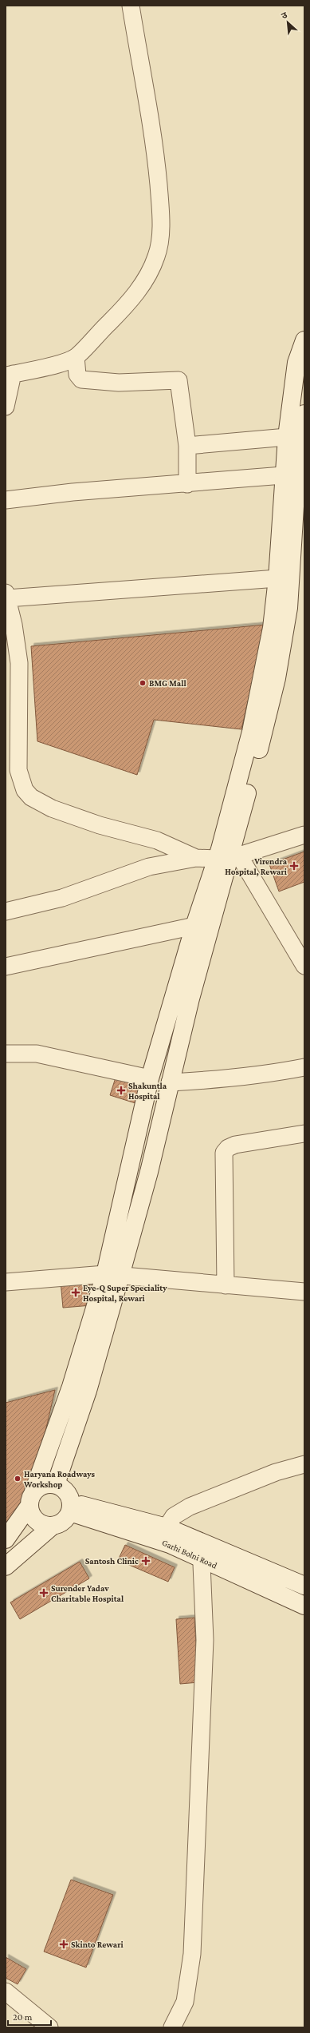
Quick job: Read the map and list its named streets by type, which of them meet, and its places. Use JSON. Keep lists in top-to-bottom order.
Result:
{
  "streets": {
    "main road": ["Garhi Bolni Road"]
  },
  "places": {
    "other": ["BMG Mall", "Haryana Roadways Workshop"],
    "health": [
      "Virendra Hospital, Rewari",
      "Shakuntla Hospital",
      "Eye-Q Super Speciality Hospital, Rewari",
      "Santosh Clinic",
      "Surender Yadav Charitable Hospital",
      "Skinto Rewari"
    ]
  },
  "scale_bar": "20 m",
  "north": "top left"
}
